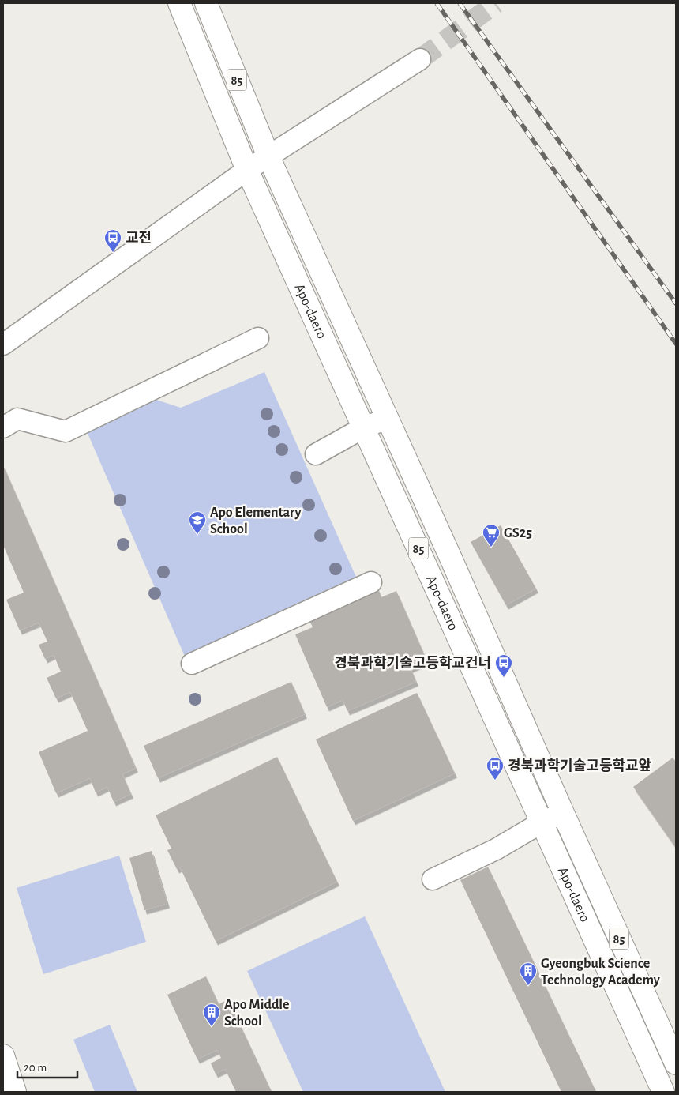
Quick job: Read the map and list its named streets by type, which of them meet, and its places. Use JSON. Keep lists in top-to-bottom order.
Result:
{
  "streets": {
    "main road": ["85", "Apo-daero"]
  },
  "places": {
    "bus stop": ["교전", "경북과학기술고등학교건너", "경북과학기술고등학교앞"],
    "school or university": ["Apo Elementary School"],
    "supermarket": ["GS25"],
    "building": ["Gyeongbuk Science Technology Academy", "Apo Middle School"]
  },
  "scale_bar": "20 m"
}
